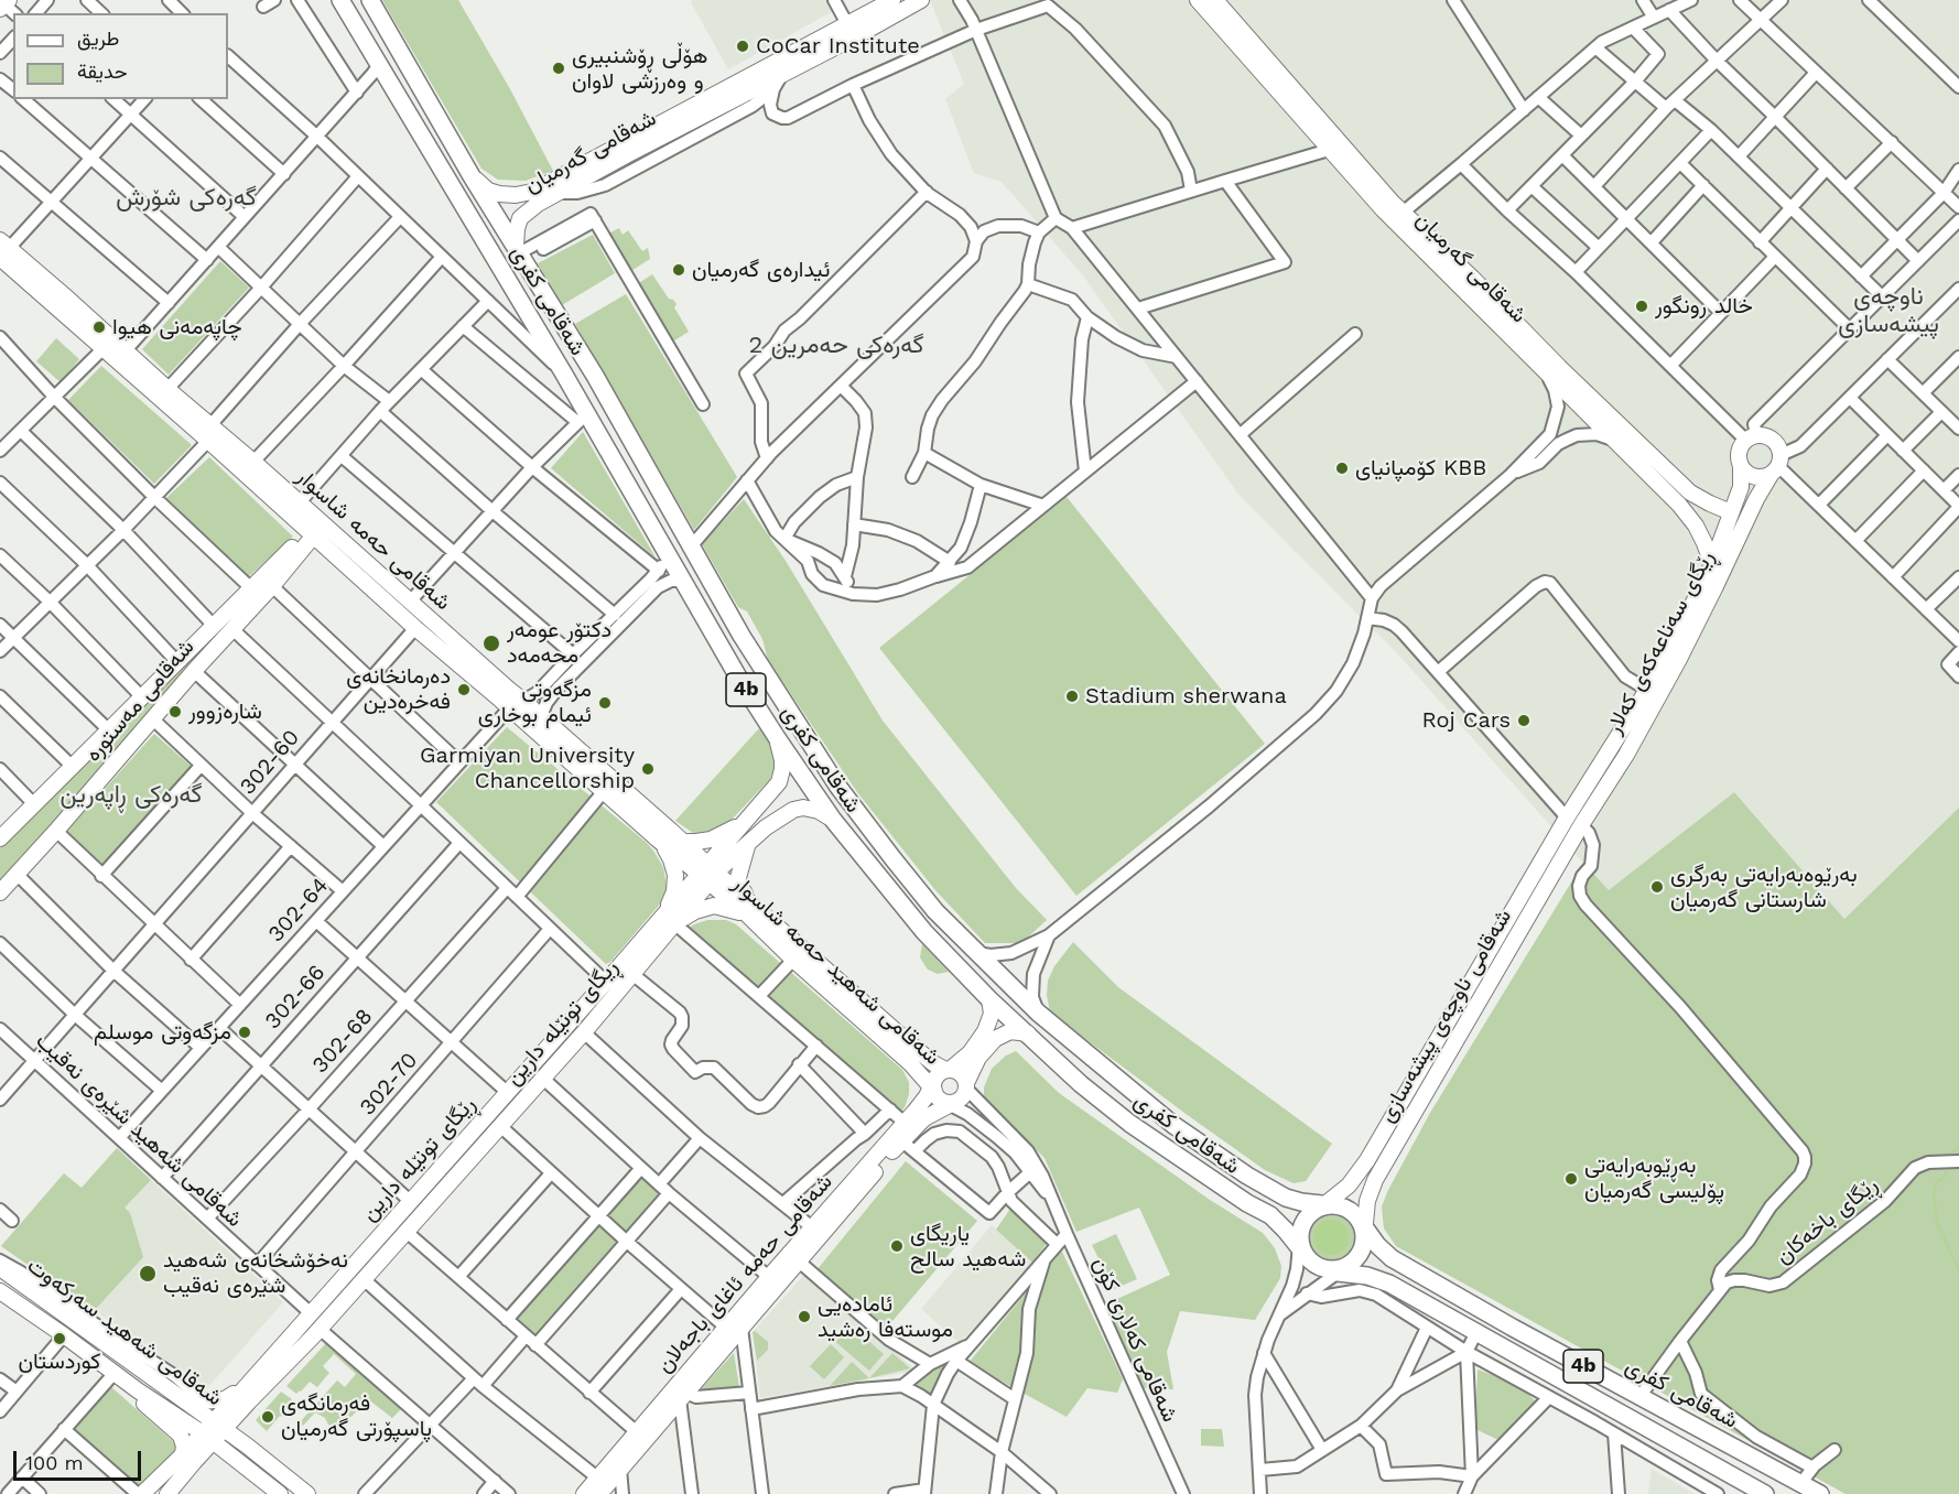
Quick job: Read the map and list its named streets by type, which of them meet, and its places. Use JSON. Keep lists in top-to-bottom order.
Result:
{
  "streets": {
    "highway": ["شەقامی کفری", "4b"],
    "main road": [
      "شەقامی گەرمیان",
      "شەقامی حەمە شاسوار",
      "ڕێگای سەناعەکەی کەلار",
      "شەقامی مەستورە",
      "شەقامی شەهید حەمە شاسوار",
      "شەقامی ناوچەی پیشەسازی",
      "ڕیگای تونێلە دارین",
      "ڕێگای تونێلە دارین",
      "شەقامی حەمە ئاغای باجەلان",
      "شەقامی شەهید سەرکەوت"
    ],
    "street": [
      "302-60",
      "302-64",
      "302-66",
      "302-68",
      "302-70",
      "شەقامی شەهید شێرەی نەقیب",
      "ڕێگای باخەکان",
      "شەقامی کەلاری کۆن"
    ]
  },
  "crossings": [
    ["شەقامی گەرمیان", "شەقامی کفری"],
    ["شەقامی گەرمیان", "ڕێگای سەناعەکەی کەلار"],
    ["شەقامی کفری", "4b"],
    ["شەقامی کفری", "شەقامی ناوچەی پیشەسازی"],
    ["شەقامی کفری", "شەقامی حەمە ئاغای باجەلان"],
    ["شەقامی حەمە شاسوار", "شەقامی مەستورە"],
    ["شەقامی حەمە شاسوار", "302-60"],
    ["شەقامی حەمە شاسوار", "302-64"],
    ["شەقامی حەمە شاسوار", "شەقامی شەهید حەمە شاسوار"],
    ["ڕێگای سەناعەکەی کەلار", "شەقامی ناوچەی پیشەسازی"],
    ["4b", "شەقامی ناوچەی پیشەسازی"],
    ["302-60", "شەقامی شەهید شێرەی نەقیب"],
    ["302-64", "شەقامی شەهید شێرەی نەقیب"],
    ["شەقامی شەهید حەمە شاسوار", "شەقامی حەمە ئاغای باجەلان"],
    ["302-66", "شەقامی شەهید شێرەی نەقیب"],
    ["ڕیگای تونێلە دارین", "ڕێگای تونێلە دارین"],
    ["ڕیگای تونێلە دارین", "شەقامی شەهید سەرکەوت"],
    ["302-68", "شەقامی شەهید شێرەی نەقیب"],
    ["302-70", "شەقامی شەهید شێرەی نەقیب"],
    ["شەقامی شەهید شێرەی نەقیب", "ڕێگای تونێلە دارین"],
    ["ڕێگای تونێلە دارین", "شەقامی شەهید سەرکەوت"]
  ],
  "districts": [
    "گەرەکی شۆرش",
    "ناوچەی پیشەسازی",
    "گەرەکی حەمرین 2",
    "گەرەکی ڕاپەرین"
  ],
  "places": [
    "CoCar Institute",
    "هۆڵی ڕۆشنبیری و وەرزشی لاوان",
    "ئیدارەی گەرمیان",
    "خالد رونگور",
    "چاپەمەنی هیوا",
    "کۆمپانیای KBB",
    "دکتۆر عومەر محەمەد",
    "دەرمانخانەی فەخرەدین",
    "Stadium sherwana",
    "مزگەوتی ئیمام بوخاری",
    "شارەزوور",
    "Roj Cars",
    "Garmiyan University Chancellorship",
    "بەرێوەبەرایەتی بەرگری شارستانی گەرمیان",
    "مزگەوتی موسلم",
    "بەڕێوبەرایەتی پۆلیسی گەرمیان",
    "یاریگای شەهید سالح",
    "نەخۆشخانەی شەهید شێرەی نەقیب",
    "ئامادەیی موستەفا رەشید",
    "كوردستان",
    "فەرمانگەی پاسپۆرتی گەرمیان"
  ],
  "legend": ["طريق", "حديقة"],
  "scale_bar": "100 m"
}
